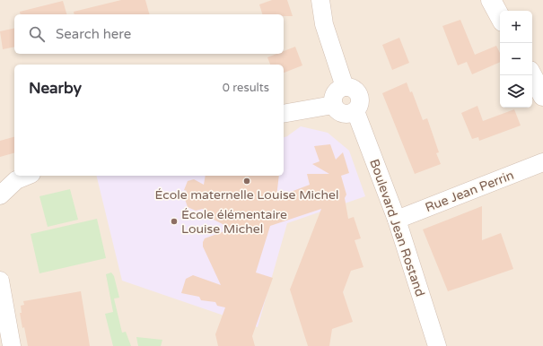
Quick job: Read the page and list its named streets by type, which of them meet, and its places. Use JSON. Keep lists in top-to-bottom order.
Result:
{
  "streets": {
    "street": ["Rue Jean Perrin", "Boulevard Jean Rostand"]
  },
  "crossings": [
    ["Rue Jean Perrin", "Boulevard Jean Rostand"]
  ],
  "places": ["École maternelle Louise Michel", "École élémentaire Louise Michel"],
  "page": {
    "map_buttons": ["+", "−"],
    "search": "Search here",
    "heading": ["Nearby", "0 results"]
  }
}
